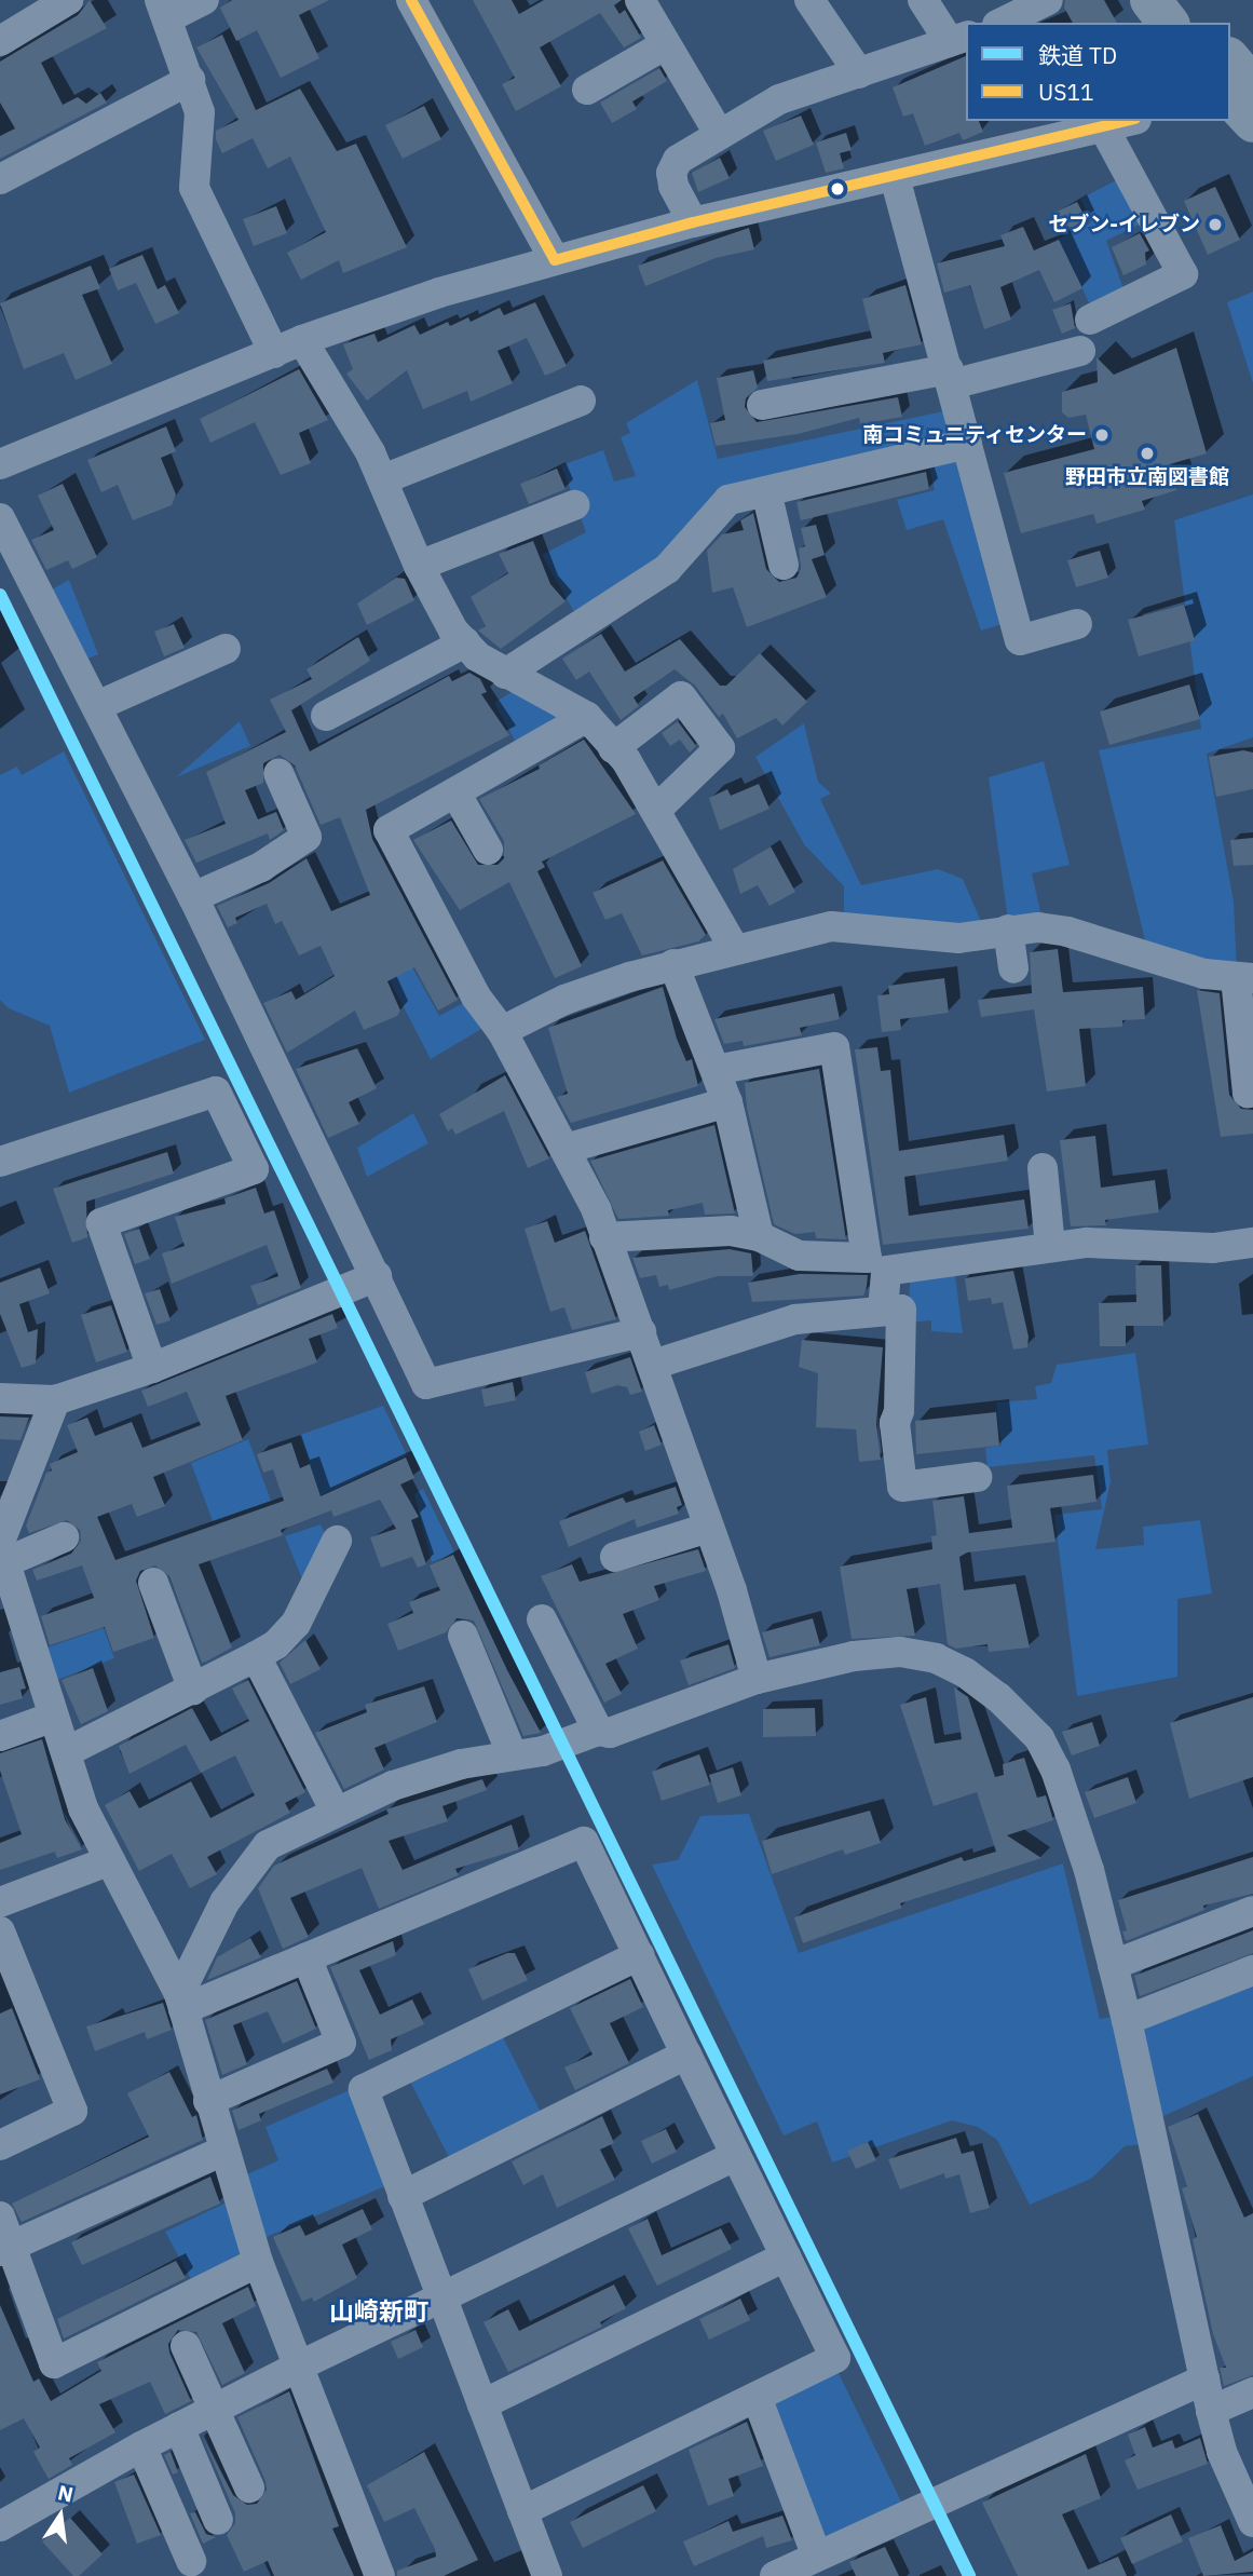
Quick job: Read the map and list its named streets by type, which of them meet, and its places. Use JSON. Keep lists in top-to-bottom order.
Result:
{
  "districts": ["山崎新町"],
  "places": ["セブン-イレブン", "南コミュニティセンター", "野田市立南図書館"],
  "lines": ["transit line US11", "rail line TD"],
  "legend": ["鉄道 TD", "US11"],
  "north": "top"
}
